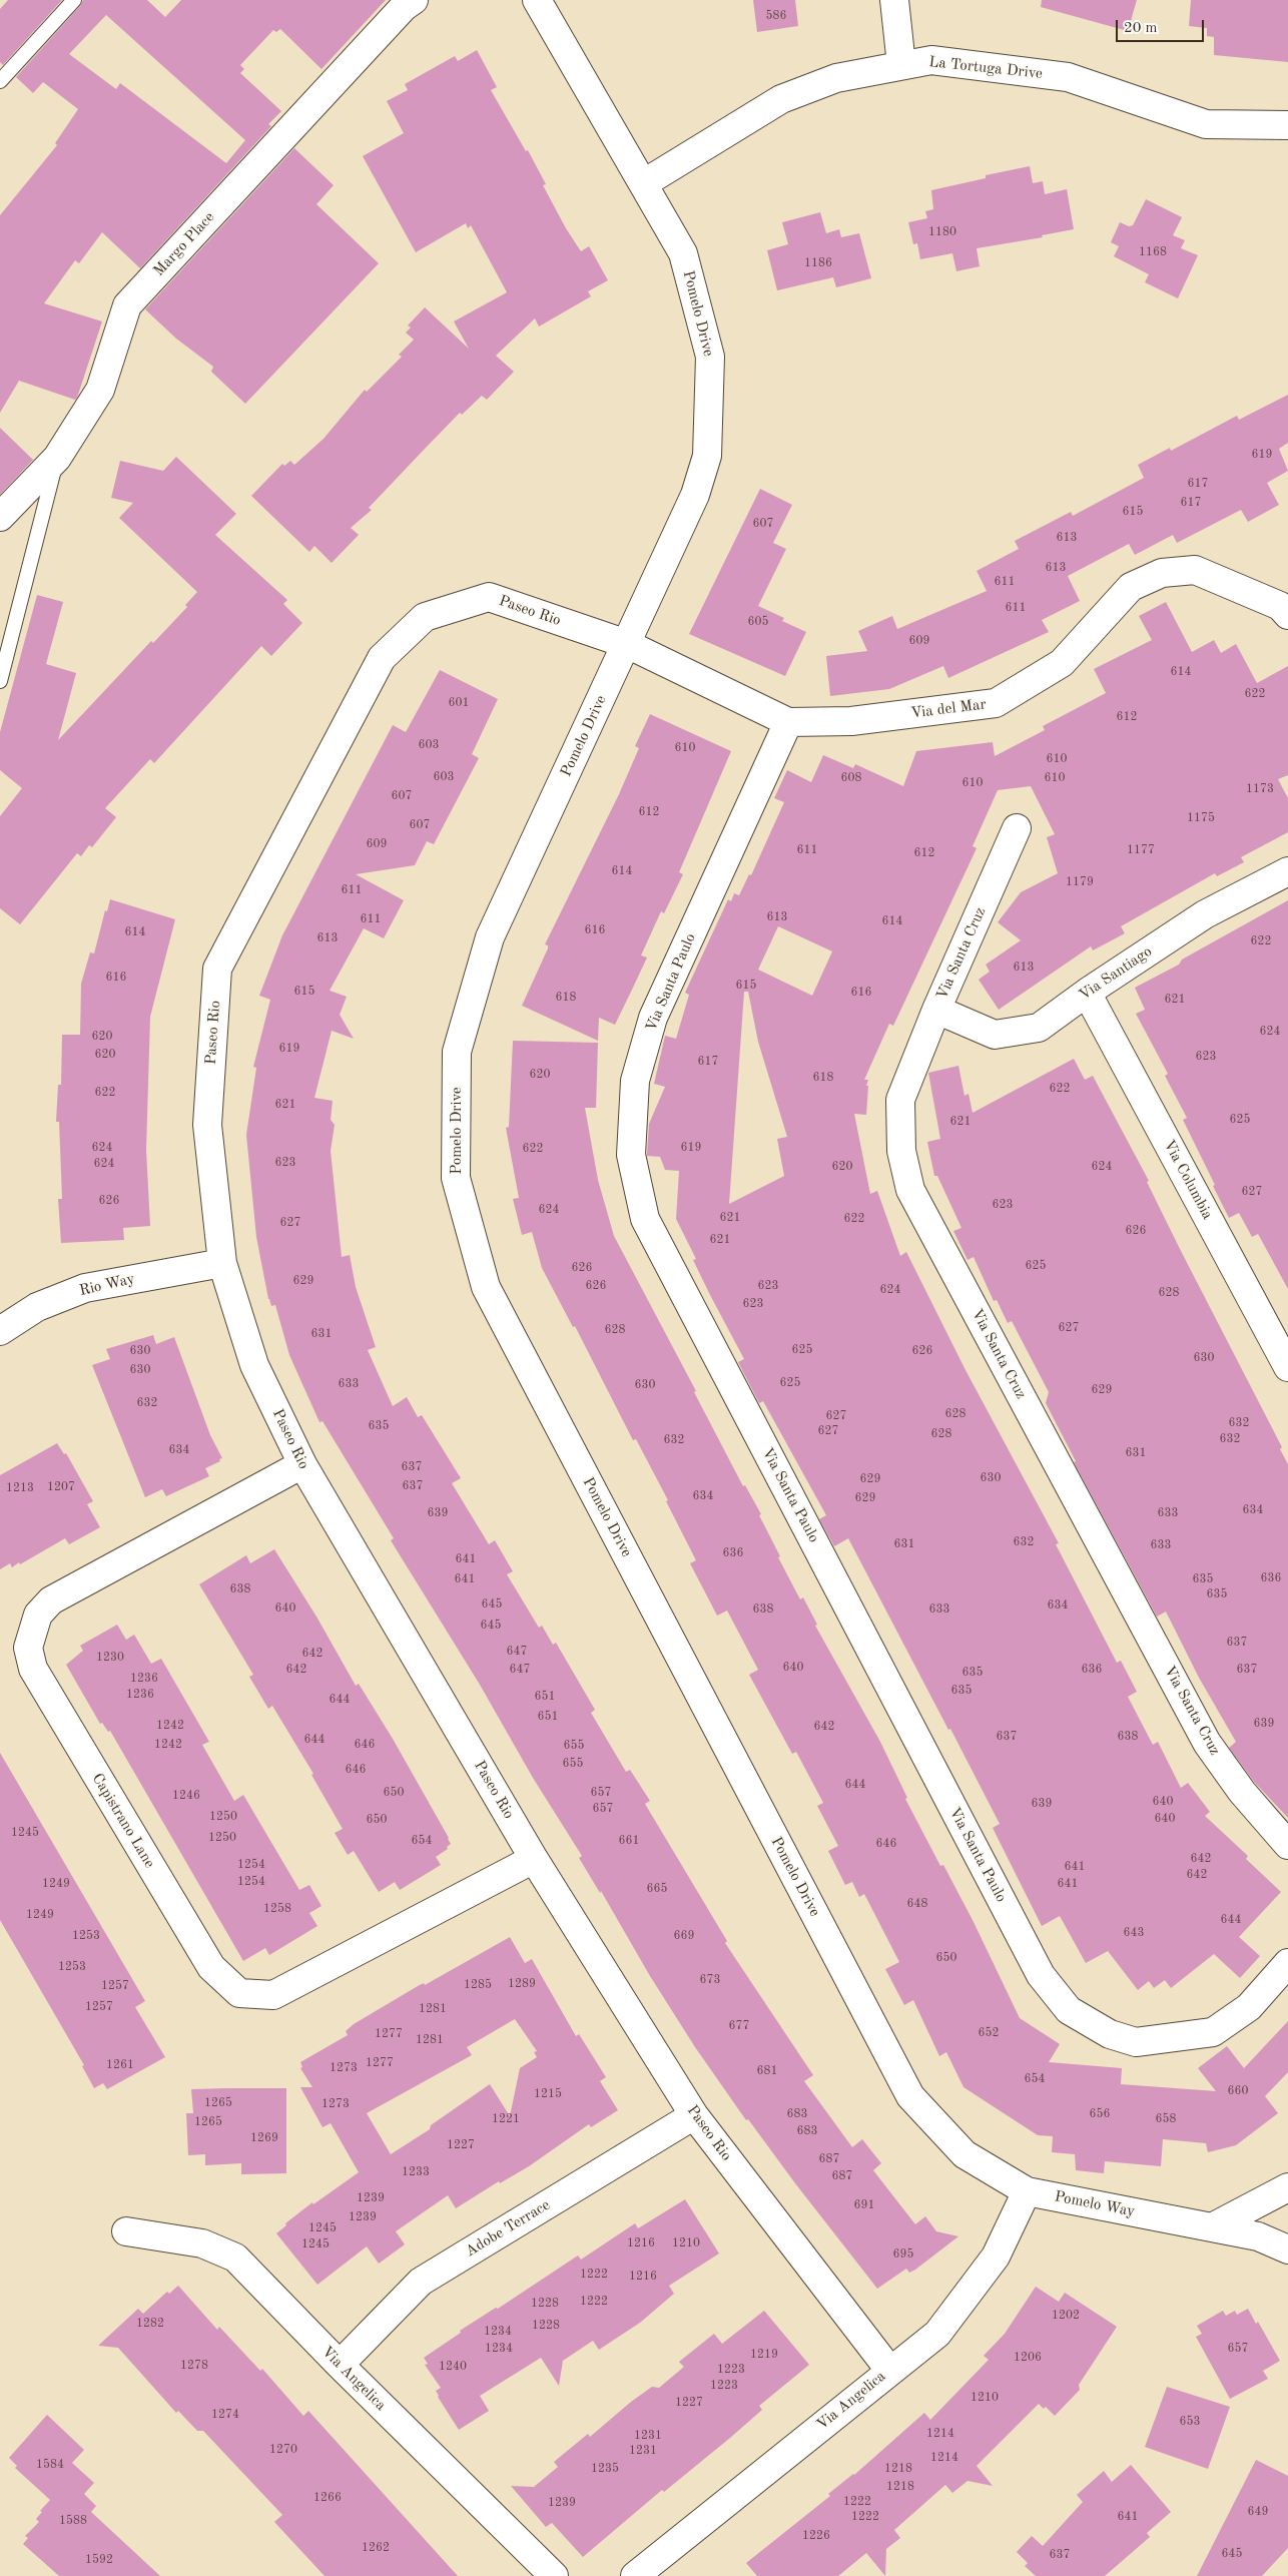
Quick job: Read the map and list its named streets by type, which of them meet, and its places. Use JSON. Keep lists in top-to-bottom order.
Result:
{
  "streets": {
    "street": [
      "La Tortuga Drive",
      "Margo Place",
      "Pomelo Drive",
      "Paseo Rio",
      "Via del Mar",
      "Via Santa Cruz",
      "Via Santiago",
      "Via Santa Paulo",
      "Via Columbia",
      "Rio Way",
      "Capistrano Lane",
      "Pomelo Way",
      "Adobe Terrace",
      "Via Angelica"
    ]
  },
  "crossings": [
    ["La Tortuga Drive", "Pomelo Drive"],
    ["Pomelo Drive", "Paseo Rio"],
    ["Pomelo Drive", "Via del Mar"],
    ["Pomelo Drive", "Pomelo Way"],
    ["Pomelo Drive", "Via Angelica"],
    ["Paseo Rio", "Via del Mar"],
    ["Paseo Rio", "Rio Way"],
    ["Paseo Rio", "Capistrano Lane"],
    ["Paseo Rio", "Adobe Terrace"],
    ["Paseo Rio", "Via Angelica"],
    ["Via del Mar", "Via Santa Paulo"],
    ["Via Santa Cruz", "Via Santiago"],
    ["Via Santiago", "Via Columbia"],
    ["Pomelo Way", "Via Angelica"],
    ["Adobe Terrace", "Via Angelica"]
  ],
  "house_numbers": [
    "586",
    "1180",
    "1168",
    "1186",
    "619",
    "617",
    "617",
    "615",
    "607",
    "613",
    "613",
    "611",
    "611",
    "605",
    "609",
    "614",
    "622",
    "601",
    "612",
    "603",
    "610",
    "610",
    "603",
    "608",
    "610",
    "610",
    "1173",
    "607",
    "612",
    "1175",
    "607",
    "609",
    "611",
    "1177",
    "612",
    "614",
    "1179",
    "611",
    "613",
    "611",
    "614",
    "616",
    "614",
    "613",
    "622",
    "613",
    "616",
    "615",
    "615",
    "616",
    "618",
    "621",
    "624",
    "620",
    "619",
    "620",
    "623",
    "617",
    "620",
    "618",
    "622",
    "622",
    "621",
    "625",
    "621",
    "624",
    "619",
    "622",
    "623",
    "624",
    "620",
    "624",
    "627",
    "626",
    "623",
    "624",
    "621",
    "622",
    "627",
    "626",
    "621",
    "625",
    "626",
    "629",
    "626",
    "623",
    "624",
    "628",
    "623",
    "627",
    "628",
    "631",
    "625",
    "630",
    "626",
    "630",
    "630",
    "625",
    "633",
    "630",
    "629",
    "632",
    "628",
    "627",
    "632",
    "635",
    "627",
    "628",
    "632",
    "632",
    "634",
    "631",
    "637",
    "630",
    "629",
    "637",
    "1207",
    "1213",
    "634",
    "629",
    "634",
    "639",
    "633",
    "632",
    "631",
    "633",
    "636",
    "641",
    "636",
    "641",
    "635",
    "638",
    "635",
    "645",
    "634",
    "640",
    "638",
    "633",
    "645",
    "637",
    "647",
    "642",
    "1230",
    "640",
    "642",
    "647",
    "636",
    "637",
    "635",
    "1236",
    "635",
    "1236",
    "651",
    "644",
    "651",
    "639",
    "1242",
    "642",
    "637",
    "638",
    "644",
    "1242",
    "646",
    "655",
    "655",
    "646",
    "644",
    "650",
    "657",
    "1246",
    "640",
    "639",
    "657",
    "1250",
    "640",
    "650",
    "1245",
    "1250",
    "654",
    "661",
    "646",
    "642",
    "1254",
    "641",
    "642",
    "1254",
    "1249",
    "641",
    "665",
    "648",
    "1258",
    "1249",
    "644",
    "643",
    "1253",
    "669",
    "650",
    "1253",
    "673",
    "1289",
    "1285",
    "1257",
    "1257",
    "1281",
    "677",
    "652",
    "1277",
    "1281",
    "1277",
    "1261",
    "1273",
    "681",
    "654",
    "660",
    "1215",
    "1265",
    "1273",
    "683",
    "656",
    "1221",
    "658",
    "1265",
    "683",
    "1269",
    "1227",
    "687",
    "1233",
    "687",
    "1239",
    "691",
    "1239",
    "1245",
    "1216",
    "1210",
    "1245",
    "695",
    "1222",
    "1216",
    "1222",
    "1228",
    "1202",
    "1282",
    "1228",
    "1234",
    "1234",
    "657",
    "1219",
    "1206",
    "1278",
    "1240",
    "1223",
    "1223",
    "1210",
    "1227",
    "1274",
    "653",
    "1214",
    "1231",
    "1270",
    "1231",
    "1214",
    "1584",
    "1235",
    "1218",
    "1218",
    "1266",
    "1222",
    "1239",
    "649",
    "1222",
    "641",
    "1588",
    "1226",
    "1262",
    "645",
    "637",
    "1592"
  ],
  "scale_bar": "20 m"
}
